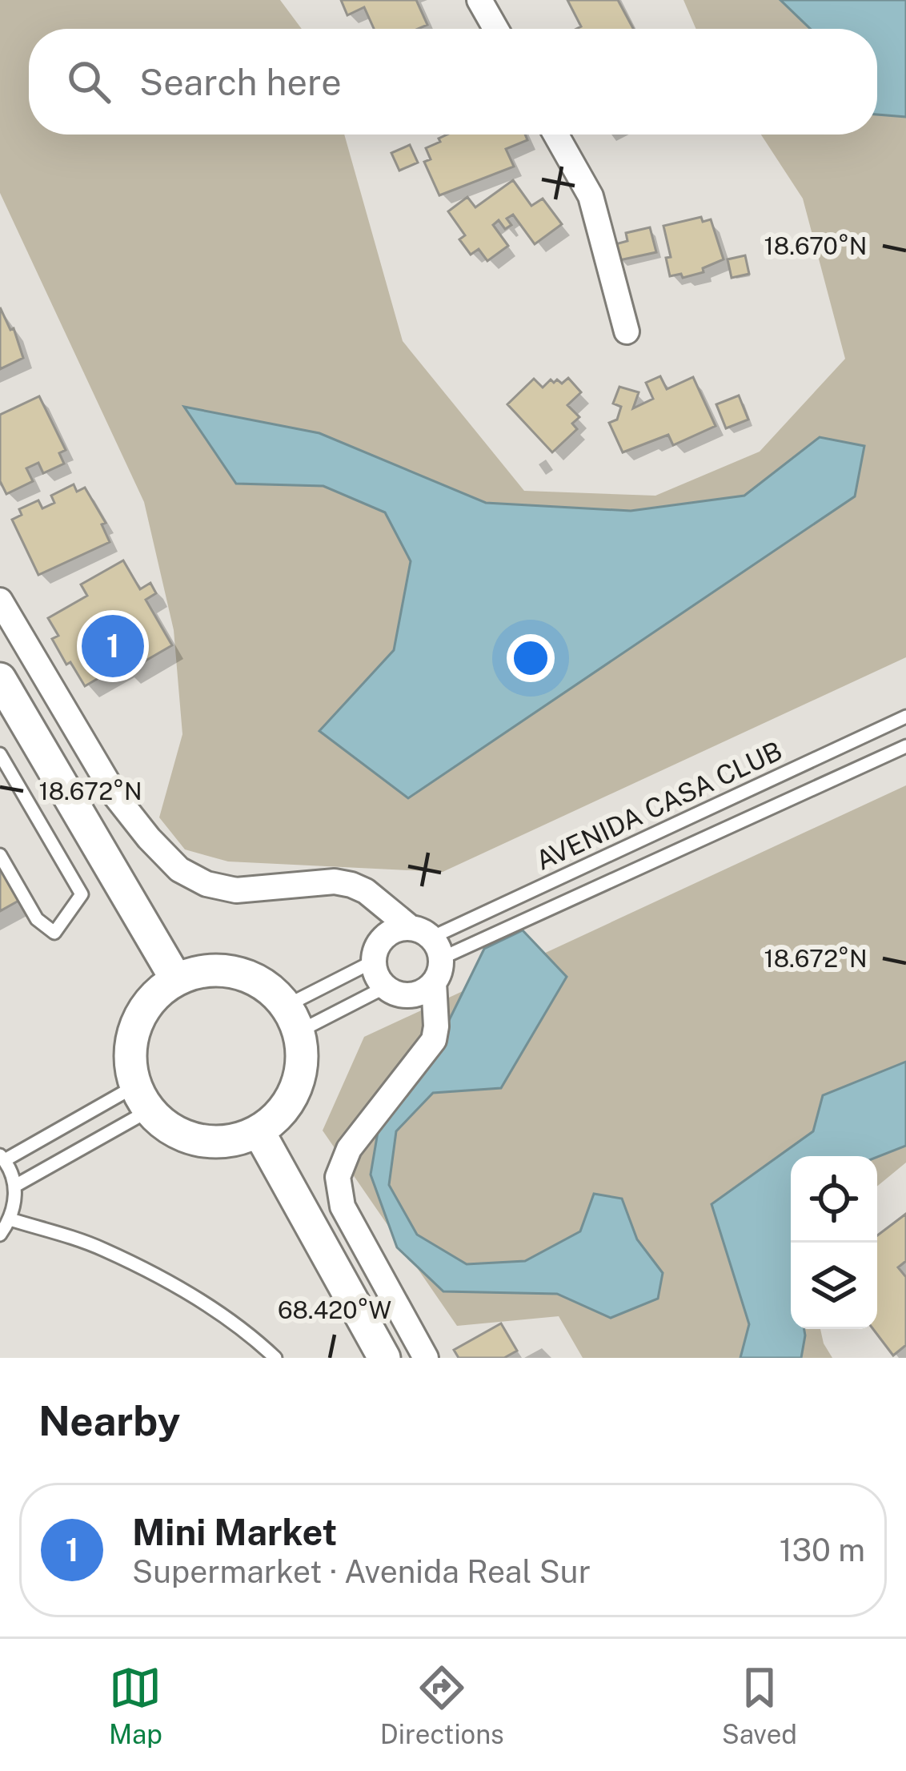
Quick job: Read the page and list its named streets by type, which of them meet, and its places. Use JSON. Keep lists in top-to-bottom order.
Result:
{
  "streets": {
    "lane": ["AVENIDA CASA CLUB"]
  },
  "page": {
    "search": "Search here",
    "pins": "1",
    "heading": "Nearby",
    "list": [
      {
        "mark": "1",
        "name": "Mini Market",
        "note": "Supermarket · Avenida Real Sur",
        "value": "130 m"
      }
    ],
    "nav": ["Map", "Directions", "Saved"]
  },
  "coordinates": ["18.670°N", "18.672°N", "68.420°W"]
}
